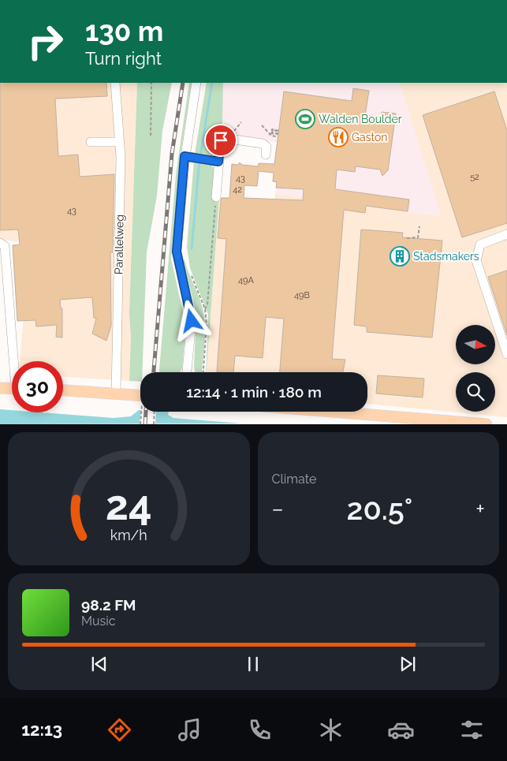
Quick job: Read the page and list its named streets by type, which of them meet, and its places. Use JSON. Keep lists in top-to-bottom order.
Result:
{
  "streets": {
    "street": ["Parallelweg"]
  },
  "places": {
    "sports": ["Walden Boulder"],
    "restaurant": ["Gaston"],
    "building": ["Stadsmakers"]
  },
  "house_numbers": [
    "52",
    "43",
    "42",
    "43",
    "49A",
    "49B"
  ],
  "north": "right",
  "page": {
    "turn": ["130 m", "Turn right"],
    "limit": "30",
    "trip": "12:14 · 1 min · 180 m",
    "tile": "Climate",
    "heat": ["−", "20.5°", "+"],
    "song": ["98.2 FM", "Music"],
    "tabs": "12:13",
    "gauge": ["24", "km/h"]
  }
}
